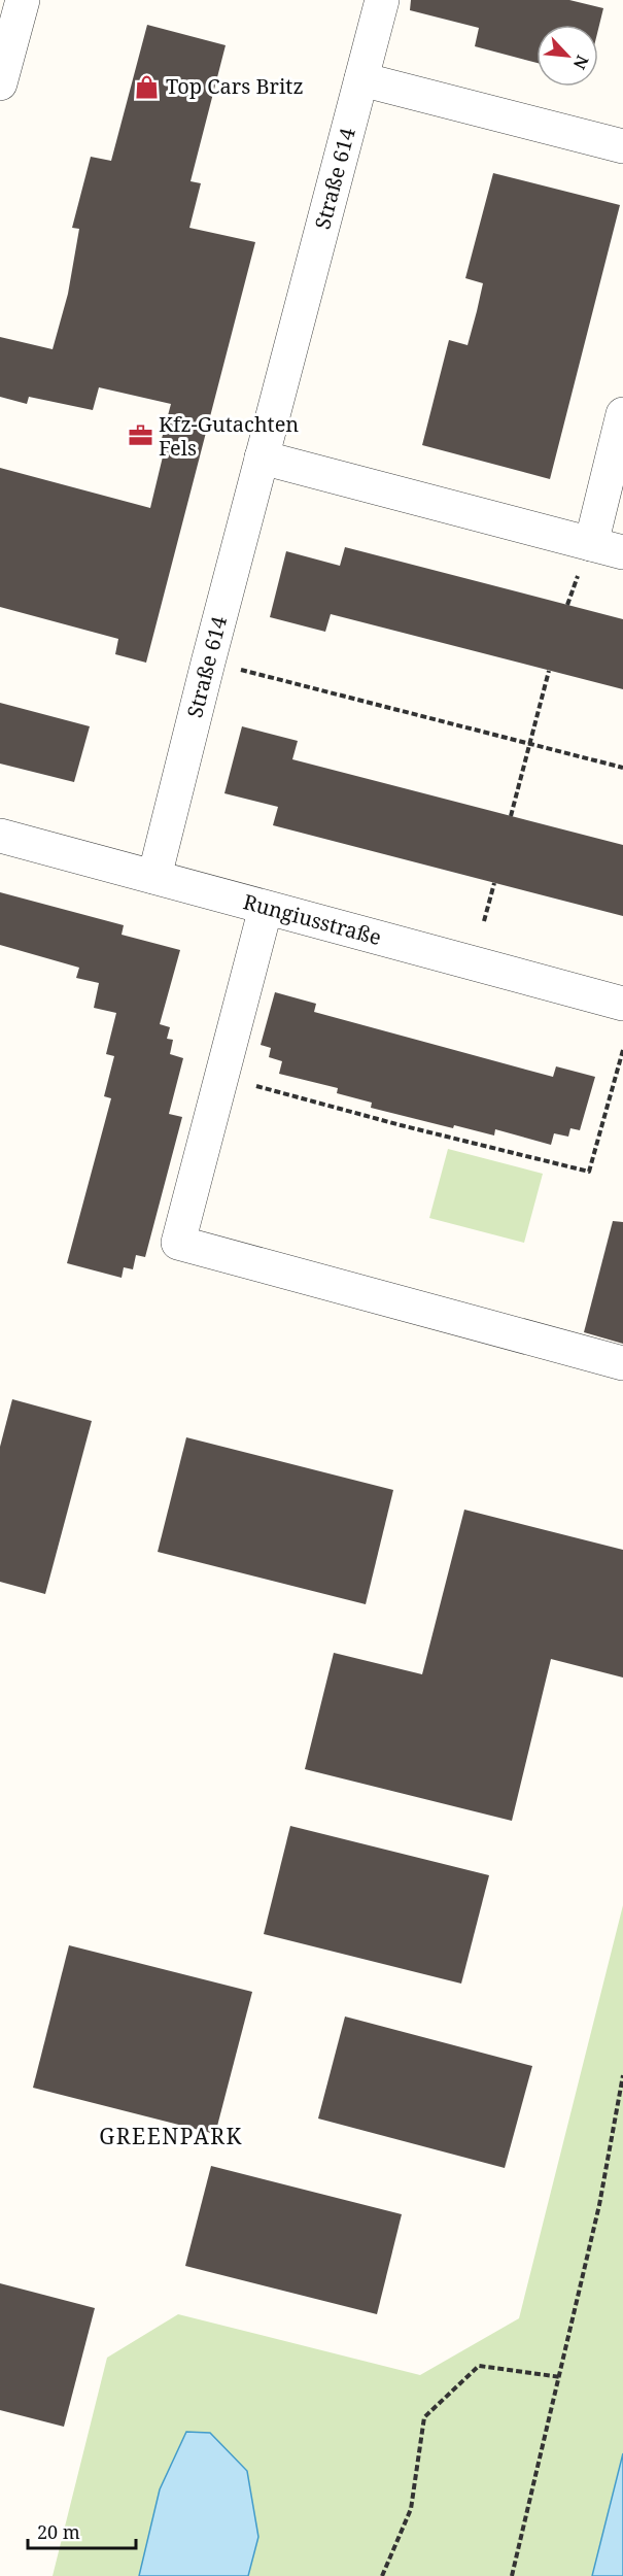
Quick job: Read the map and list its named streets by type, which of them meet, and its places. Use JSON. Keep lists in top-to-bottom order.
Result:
{
  "streets": {
    "street": ["Straße 614", "Rungiusstraße"]
  },
  "crossings": [
    ["Straße 614", "Rungiusstraße"]
  ],
  "districts": ["GREENPARK"],
  "places": {
    "shop": ["Top Cars Britz"],
    "office": ["Kfz-Gutachten Fels"]
  },
  "scale_bar": "20 m",
  "north": "bottom right"
}
